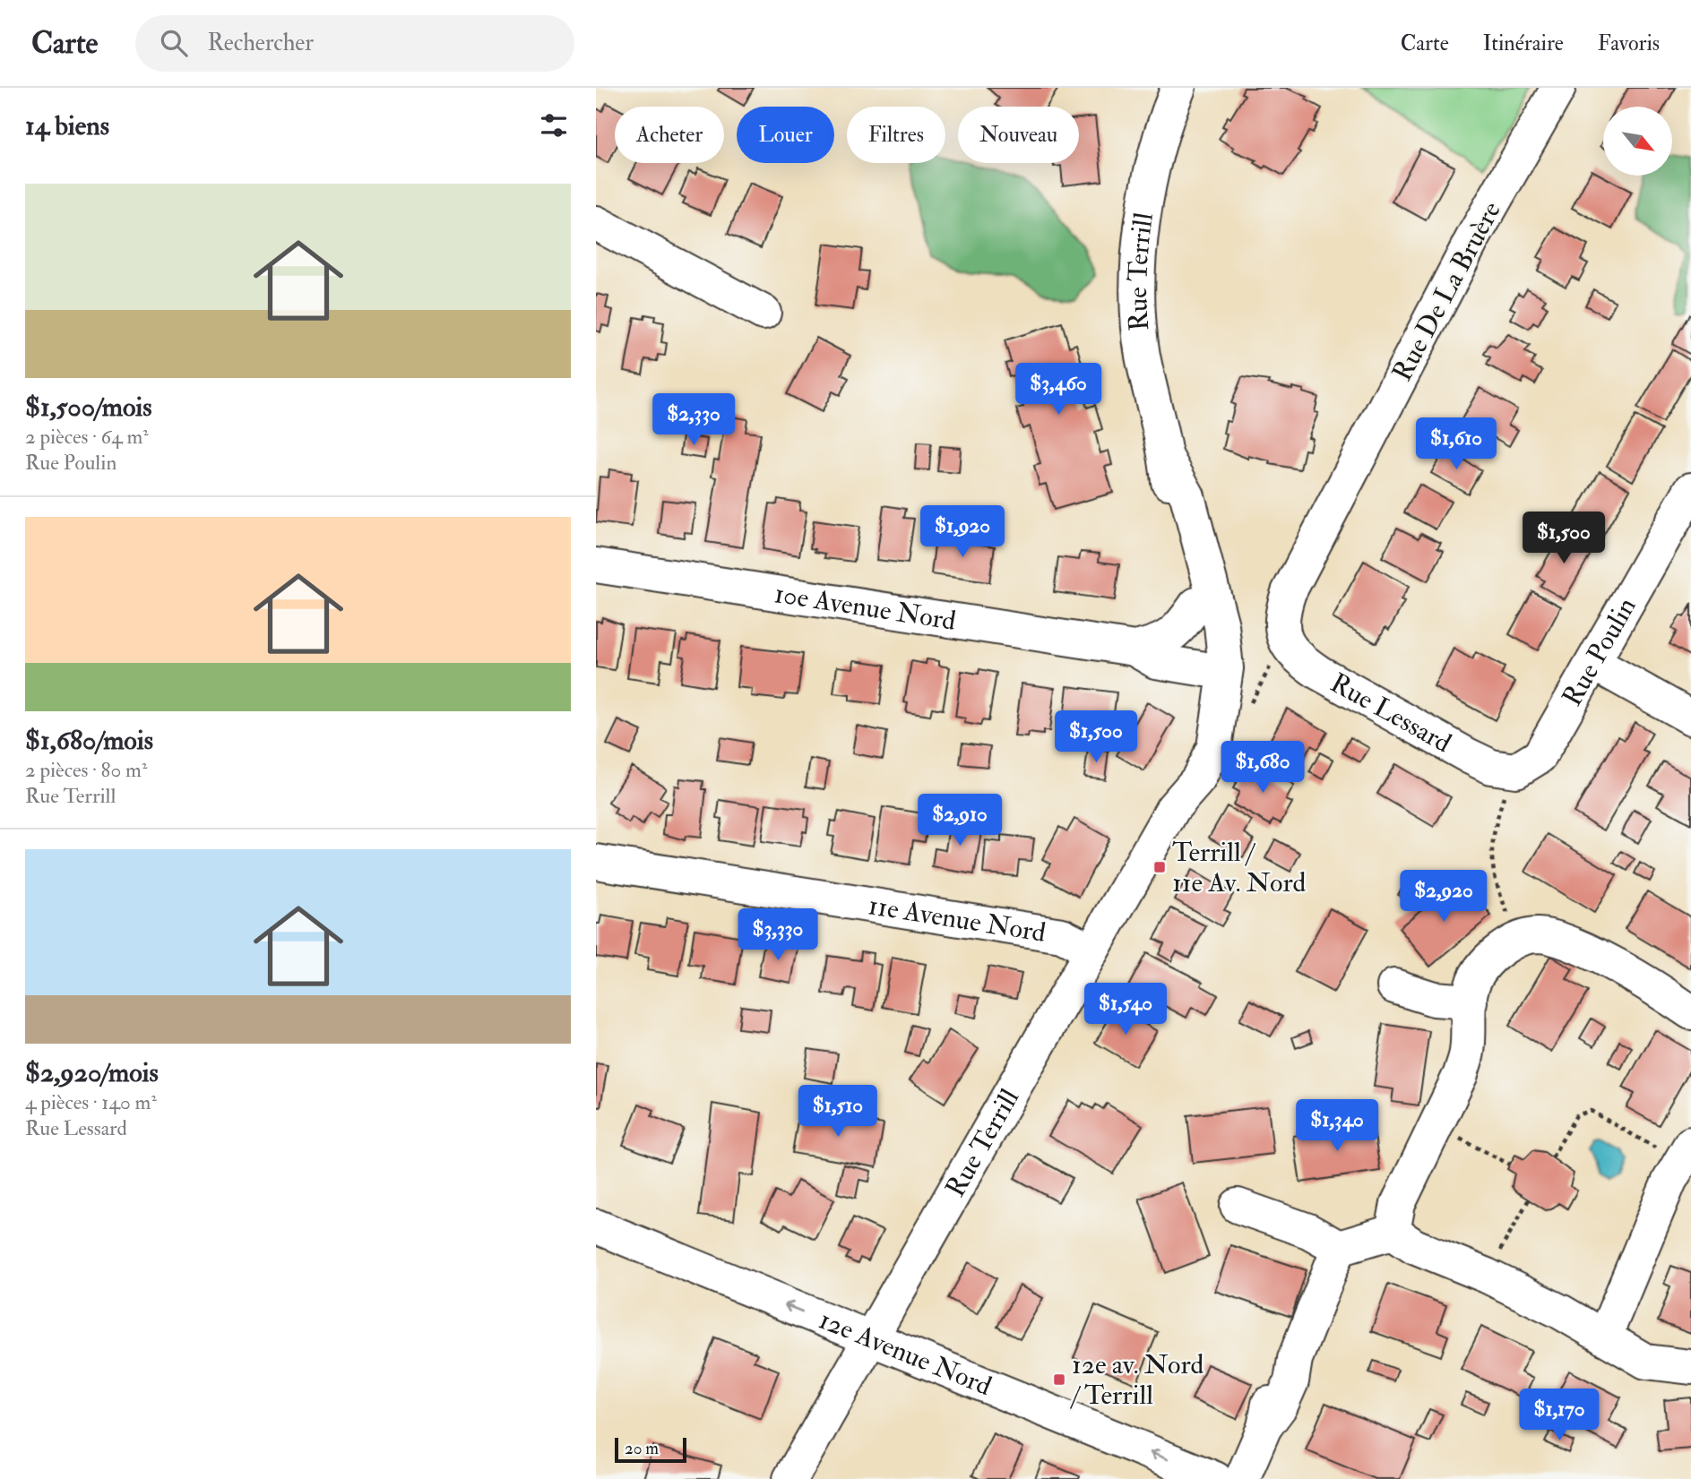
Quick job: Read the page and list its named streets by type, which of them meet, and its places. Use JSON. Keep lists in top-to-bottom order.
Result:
{
  "streets": {
    "street": [
      "Rue Terrill",
      "Rue De La Bruère",
      "10e Avenue Nord",
      "Rue Poulin",
      "Rue Lessard",
      "11e Avenue Nord",
      "12e Avenue Nord"
    ]
  },
  "crossings": [
    ["Rue Terrill", "10e Avenue Nord"],
    ["Rue Terrill", "11e Avenue Nord"],
    ["Rue Terrill", "12e Avenue Nord"],
    ["Rue De La Bruère", "Rue Lessard"],
    ["Rue Poulin", "Rue Lessard"]
  ],
  "one_way": ["12e Avenue Nord"],
  "places": {
    "transit": ["Terrill / 11e Av. Nord", "12e av. Nord / Terrill"]
  },
  "scale_bar": "20 m",
  "north": "bottom right",
  "page": {
    "header": "Carte",
    "search": "Rechercher",
    "nav": ["Carte", "Itinéraire", "Favoris"],
    "heading": "14 biens",
    "chip": [
      "Acheter",
      "Louer",
      "Filtres",
      "Nouveau"
    ],
    "list": [
      {
        "name": "$1,500/mois",
        "note": "2 pièces · 64 m² · Rue Poulin"
      },
      {
        "name": "$1,680/mois",
        "note": "2 pièces · 80 m² · Rue Terrill"
      },
      {
        "name": "$2,920/mois",
        "note": "4 pièces · 140 m² · Rue Lessard"
      }
    ],
    "price": [
      "$3,460",
      "$2,330",
      "$1,610",
      "$1,920",
      "$1,500",
      "$1,500",
      "$1,680",
      "$2,910",
      "$2,920",
      "$3,330",
      "$1,540",
      "$1,510",
      "$1,340",
      "$1,170"
    ],
    "scale": "20 m"
  }
}
